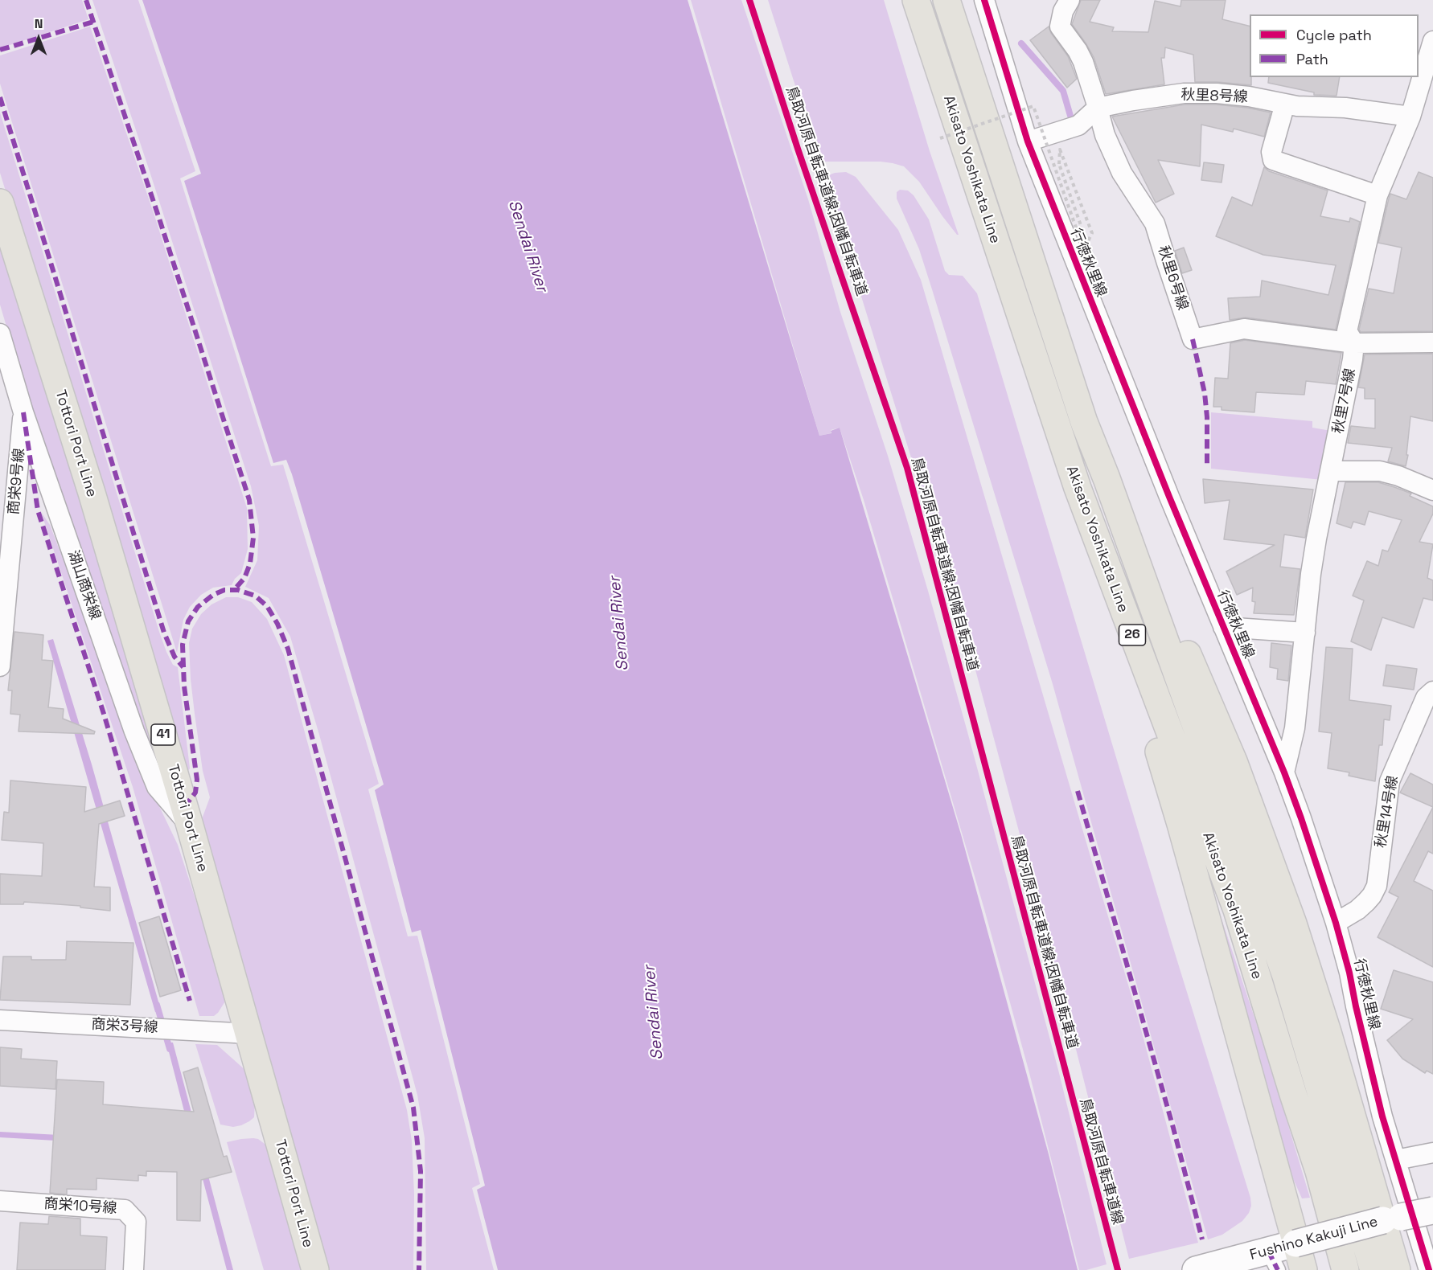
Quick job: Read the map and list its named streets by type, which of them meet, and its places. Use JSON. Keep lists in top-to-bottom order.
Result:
{
  "streets": {
    "main road": [
      "Akisato Yoshikata Line",
      "Tottori Port Line",
      "26",
      "41",
      "Fushino Kakuji Line"
    ],
    "street": [
      "秋里8号線",
      "行徳秋里線",
      "秋里6号線",
      "秋里7号線",
      "商栄9号線",
      "湖山商栄線",
      "秋里14号線",
      "商栄3号線",
      "商栄10号線"
    ],
    "cycle path": ["鳥取河原自転車道線;因幡自転車道"]
  },
  "crossings": [
    ["秋里8号線", "行徳秋里線"],
    ["秋里8号線", "秋里6号線"],
    ["秋里8号線", "秋里7号線"],
    ["行徳秋里線", "秋里7号線"],
    ["行徳秋里線", "秋里14号線"],
    ["秋里6号線", "秋里7号線"],
    ["Tottori Port Line", "湖山商栄線"],
    ["Tottori Port Line", "商栄3号線"],
    ["商栄9号線", "湖山商栄線"]
  ],
  "water": ["Sendai River"],
  "legend": ["Cycle path", "Path"],
  "north": "top"
}
